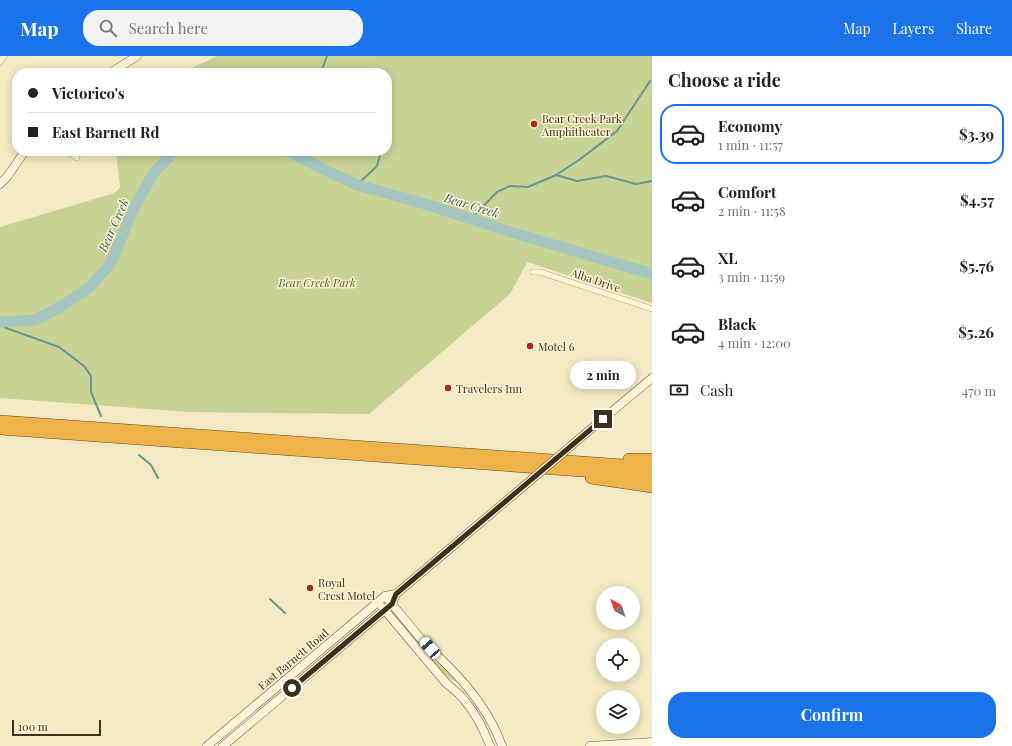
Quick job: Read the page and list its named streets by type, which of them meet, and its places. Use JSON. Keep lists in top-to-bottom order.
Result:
{
  "streets": {
    "main road": ["East Barnett Road"],
    "street": ["Alba Drive"]
  },
  "water": ["Bear Creek"],
  "parks": ["Bear Creek Park"],
  "places": [
    "Bear Creek Park Amphitheater",
    "Motel 6",
    "Travelers Inn",
    "Royal Crest Motel"
  ],
  "scale_bar": "100 m",
  "north": "top left",
  "page": {
    "header": "Map",
    "search": "Search here",
    "nav": ["Map", "Layers", "Share"],
    "heading": "Choose a ride",
    "banner": ["Victorico's", "East Barnett Rd"],
    "list": [
      {
        "name": "Economy",
        "note": "1 min · 11:57",
        "value": "$3.39"
      },
      {
        "name": "Comfort",
        "note": "2 min · 11:58",
        "value": "$4.57"
      },
      {
        "name": "XL",
        "note": "3 min · 11:59",
        "value": "$5.76"
      },
      {
        "name": "Black",
        "note": "4 min · 12:00",
        "value": "$5.26"
      }
    ],
    "bubble": "2 min",
    "pay": ["Cash", "470 m"],
    "buttons": "Confirm",
    "scale": "100 m"
  }
}
